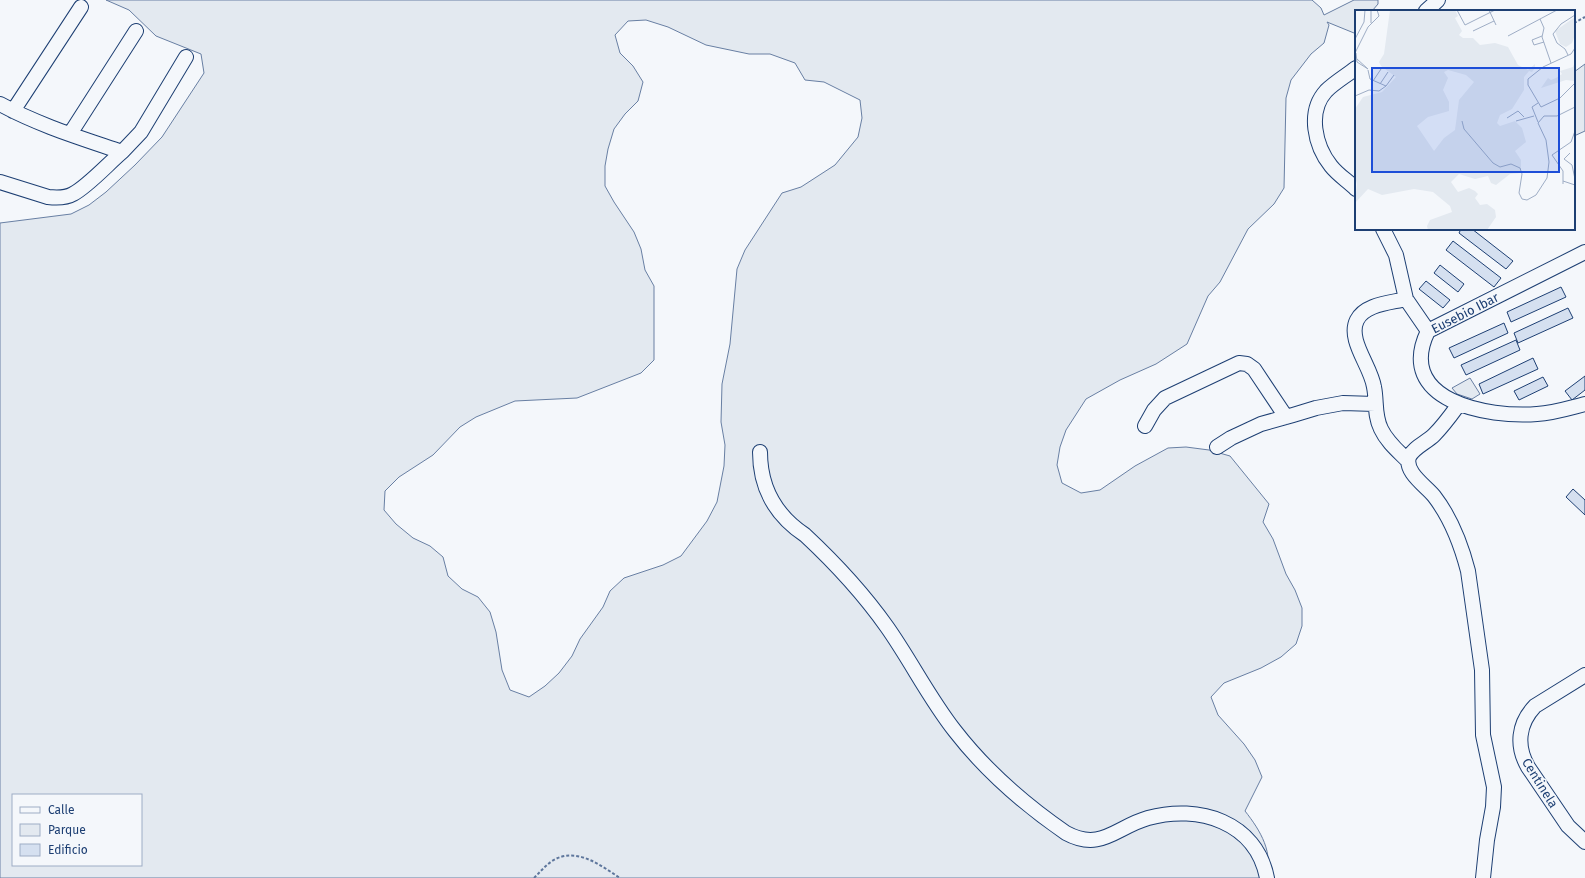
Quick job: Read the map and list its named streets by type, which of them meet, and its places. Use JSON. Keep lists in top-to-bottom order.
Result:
{
  "streets": {
    "street": ["Eusebio Ibar", "Centinela"]
  },
  "legend": ["Calle", "Parque", "Edificio"]
}
